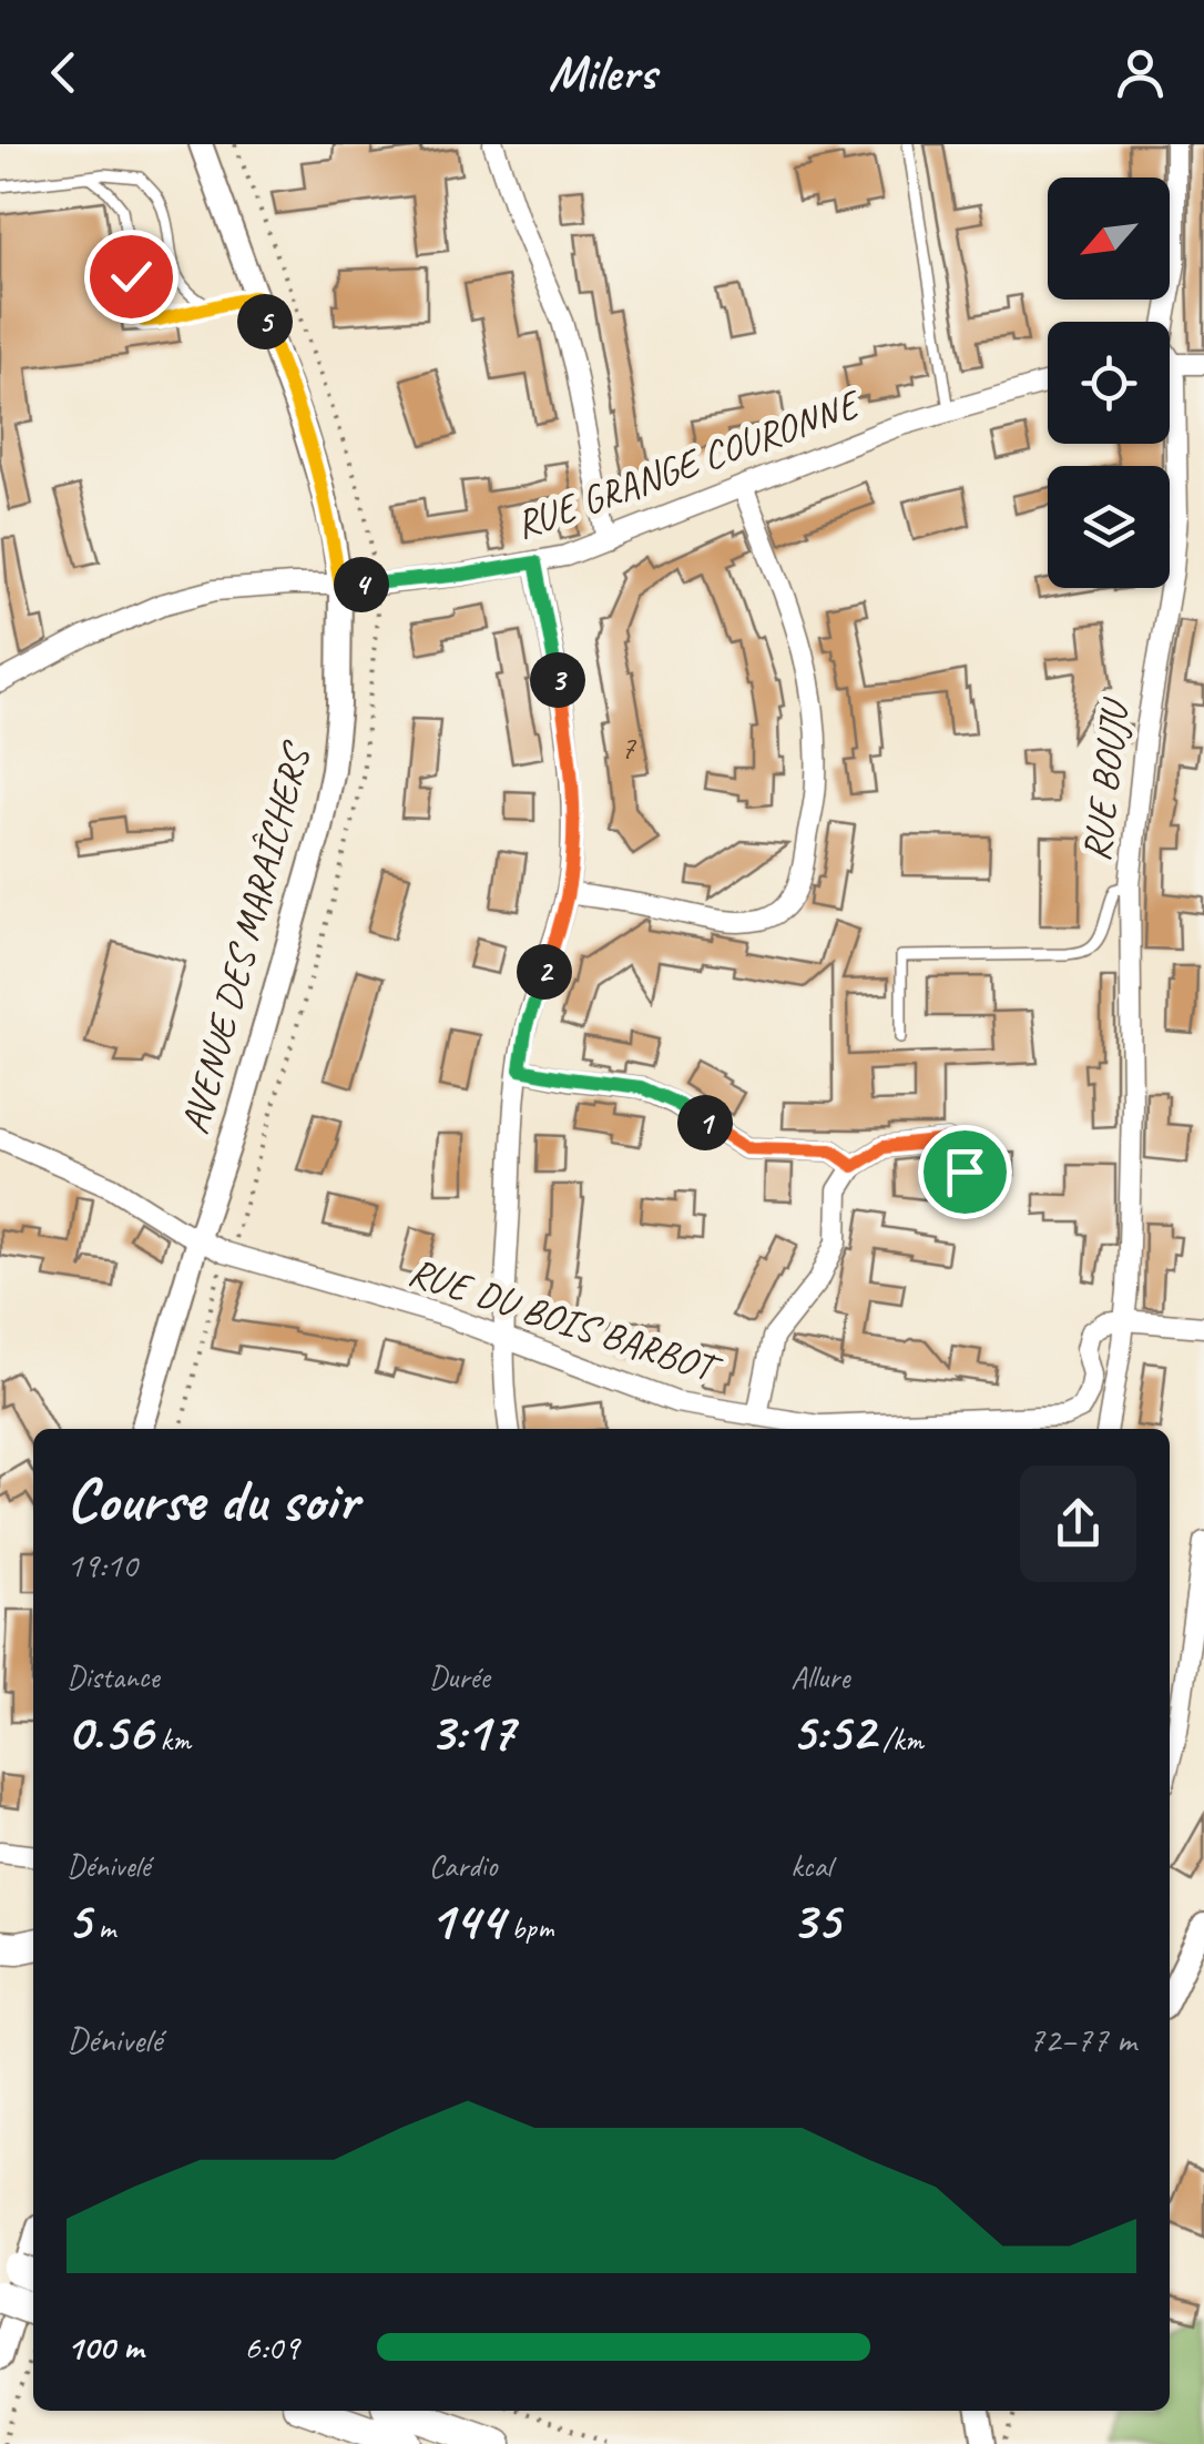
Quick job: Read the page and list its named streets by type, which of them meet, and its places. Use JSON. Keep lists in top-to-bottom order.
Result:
{
  "streets": {
    "street": [
      "RUE GRANGE COURONNE",
      "RUE BOUJU",
      "AVENUE DES MARAÎCHERS",
      "RUE DU BOIS BARBOT"
    ]
  },
  "crossings": [
    ["RUE GRANGE COURONNE", "AVENUE DES MARAÎCHERS"],
    ["RUE BOUJU", "RUE DU BOIS BARBOT"],
    ["AVENUE DES MARAÎCHERS", "RUE DU BOIS BARBOT"]
  ],
  "house_numbers": ["7"],
  "north": "bottom left",
  "page": {
    "header": "Milers",
    "pins": [
      "5",
      "4",
      "3",
      "2",
      "1"
    ],
    "heading": ["Course du soir", "19:10"],
    "stats": [
      ["Distance", "0.56 km"],
      ["Durée", "3:17"],
      ["Allure", "5:52 /km"],
      ["Dénivelé", "5 m"],
      ["Cardio", "144 bpm"],
      ["kcal", "35"]
    ],
    "chart": ["Dénivelé", "72–77 m"],
    "list": [
      {
        "name": "100 m",
        "note": "6:09"
      }
    ]
  }
}
